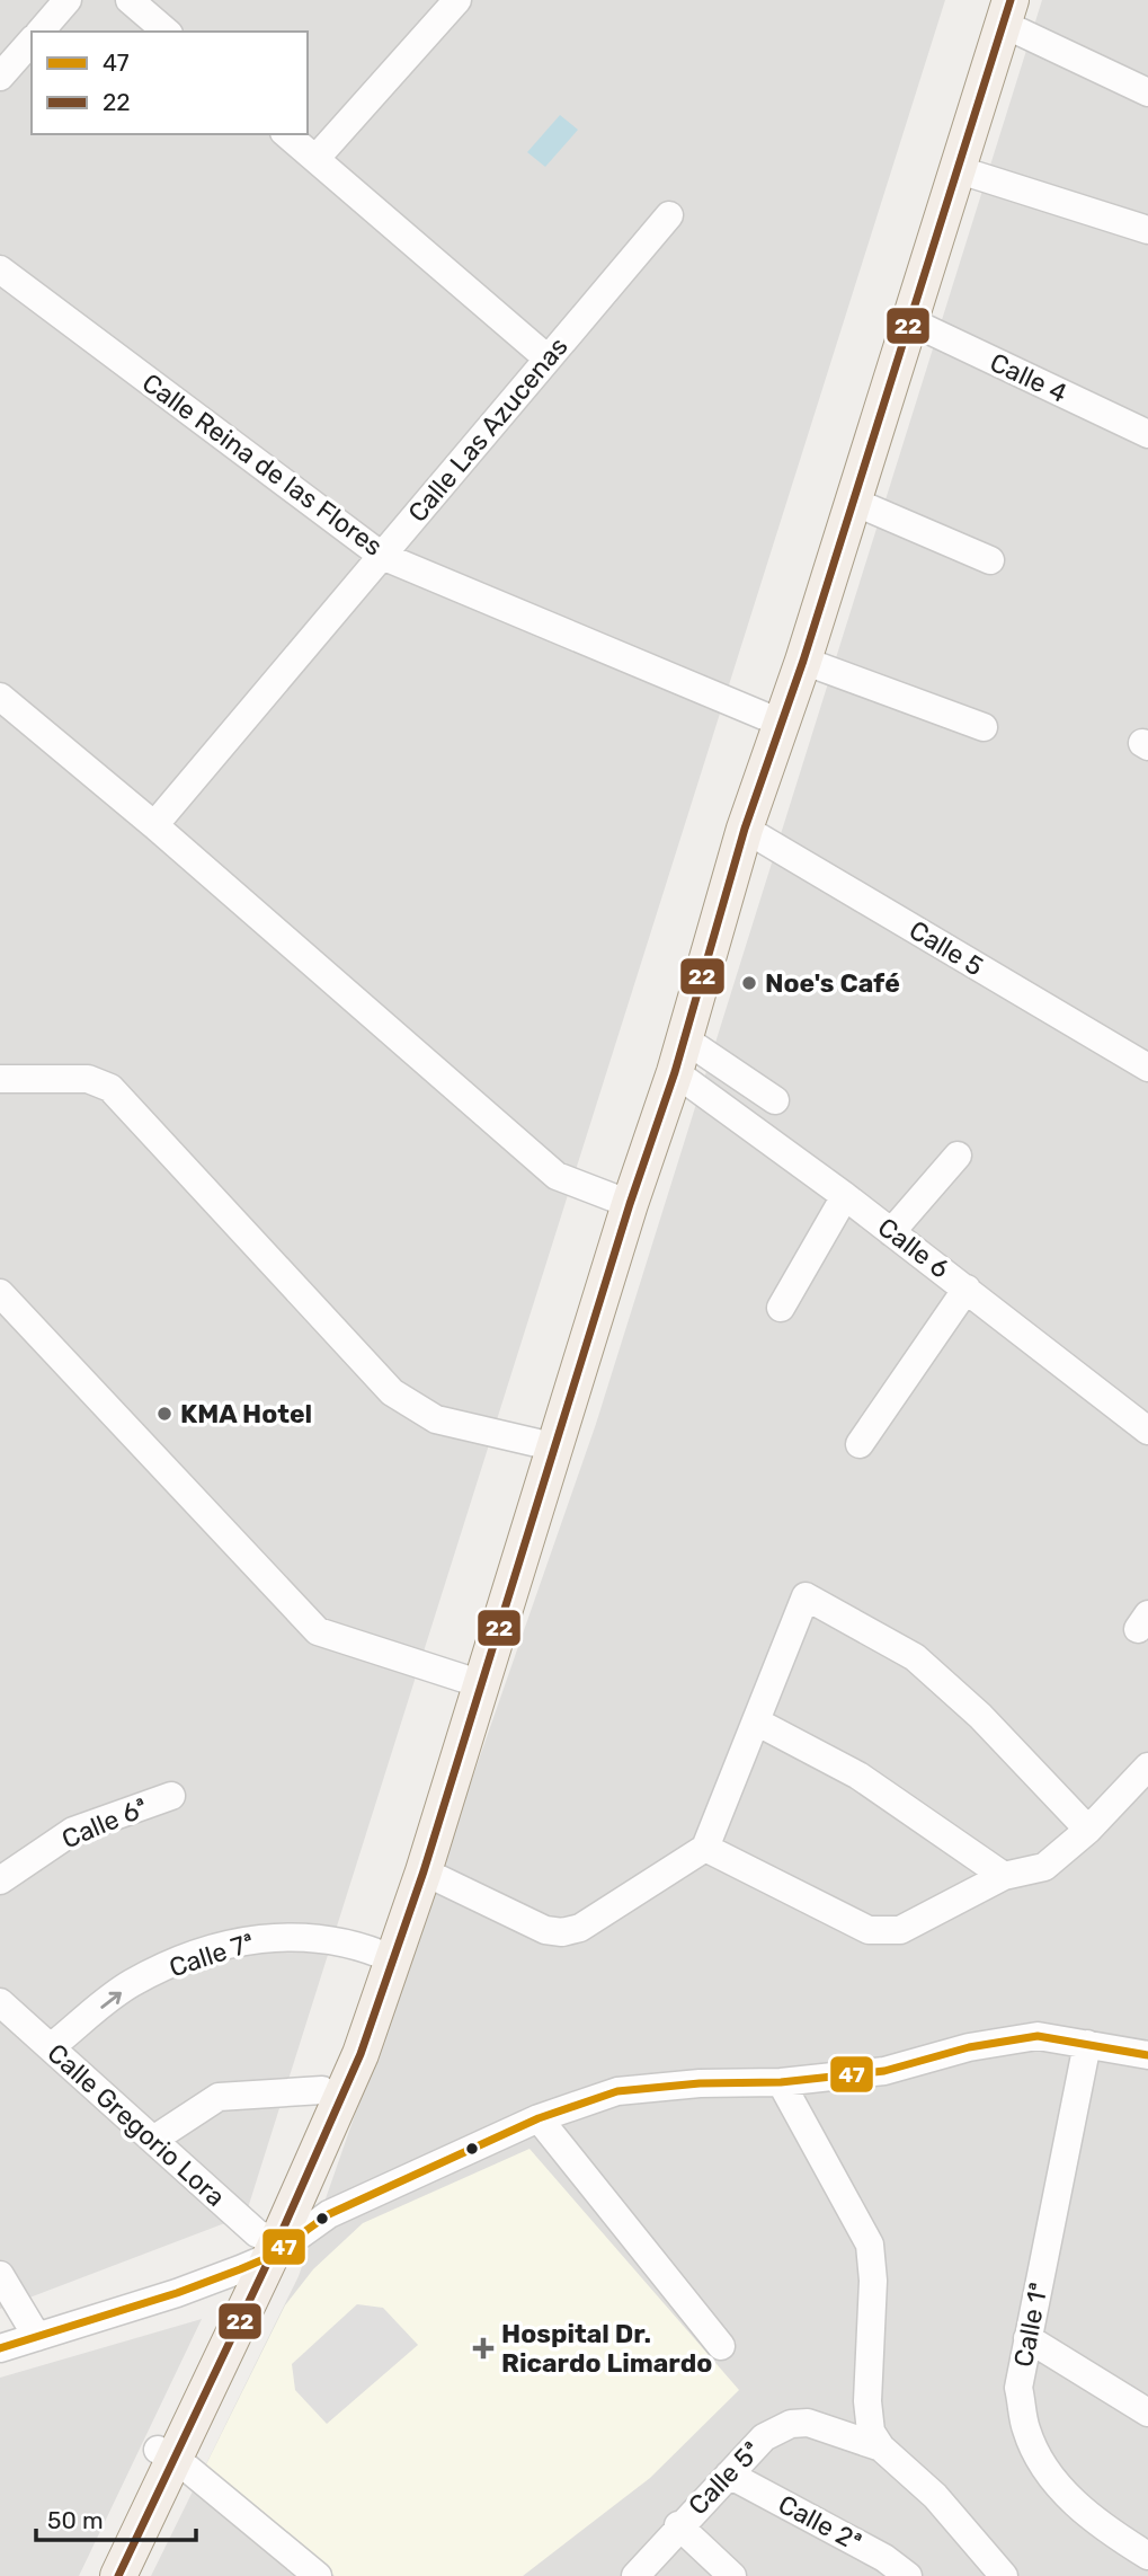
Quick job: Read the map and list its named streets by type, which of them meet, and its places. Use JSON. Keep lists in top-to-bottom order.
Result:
{
  "streets": {
    "street": [
      "Calle 4",
      "Calle Las Azucenas",
      "Calle Reina de las Flores",
      "Calle 5",
      "Calle 6",
      "Calle 6ª",
      "Calle 7ª",
      "Calle Gregorio Lora",
      "Calle 1ª",
      "Calle 5ª",
      "Calle 2ª"
    ]
  },
  "crossings": [
    ["Calle Las Azucenas", "Calle Reina de las Flores"],
    ["Calle 7ª", "Calle Gregorio Lora"],
    ["Calle 5ª", "Calle 2ª"]
  ],
  "places": {
    "other": ["Noe's Café", "KMA Hotel"],
    "health": ["Hospital Dr. Ricardo Limardo"]
  },
  "lines": ["transit line 22", "transit line 47"],
  "legend": ["47", "22"],
  "scale_bar": "50 m"
}
